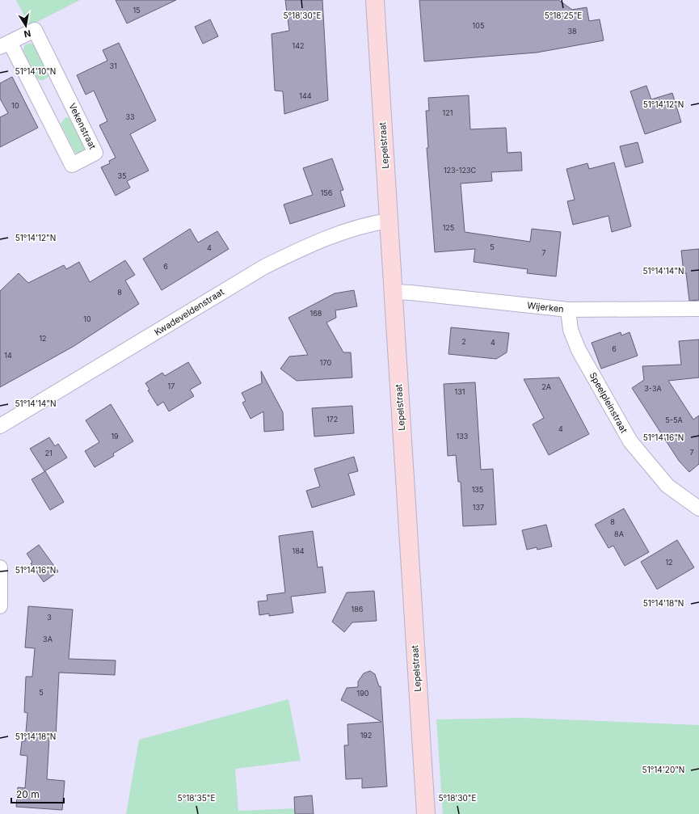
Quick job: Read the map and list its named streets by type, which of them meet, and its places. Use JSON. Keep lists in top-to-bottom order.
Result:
{
  "streets": {
    "main road": ["Lepelstraat"],
    "street": [
      "Vekenstraat",
      "Wijerken",
      "Kwadeveldenstraat",
      "Speelpleinstraat"
    ]
  },
  "crossings": [
    ["Lepelstraat", "Wijerken"],
    ["Lepelstraat", "Kwadeveldenstraat"],
    ["Wijerken", "Speelpleinstraat"]
  ],
  "house_numbers": [
    "15",
    "105",
    "38",
    "142",
    "31",
    "144",
    "10",
    "121",
    "33",
    "123-123C",
    "35",
    "156",
    "125",
    "5",
    "4",
    "7",
    "6",
    "8",
    "168",
    "10",
    "12",
    "2",
    "4",
    "6",
    "14",
    "170",
    "17",
    "2A",
    "3-3A",
    "131",
    "172",
    "5-5A",
    "4",
    "19",
    "133",
    "7",
    "21",
    "135",
    "137",
    "8",
    "8A",
    "184",
    "12",
    "186",
    "3",
    "3A",
    "5",
    "190",
    "192"
  ],
  "scale_bar": "20 m",
  "north": "bottom",
  "coordinates": [
    "5°18'30\"E",
    "5°18'25\"E",
    "51°14'10\"N",
    "51°14'12\"N",
    "51°14'14\"N",
    "51°14'16\"N",
    "51°14'18\"N",
    "51°14'20\"N",
    "5°18'35\"E"
  ]
}
